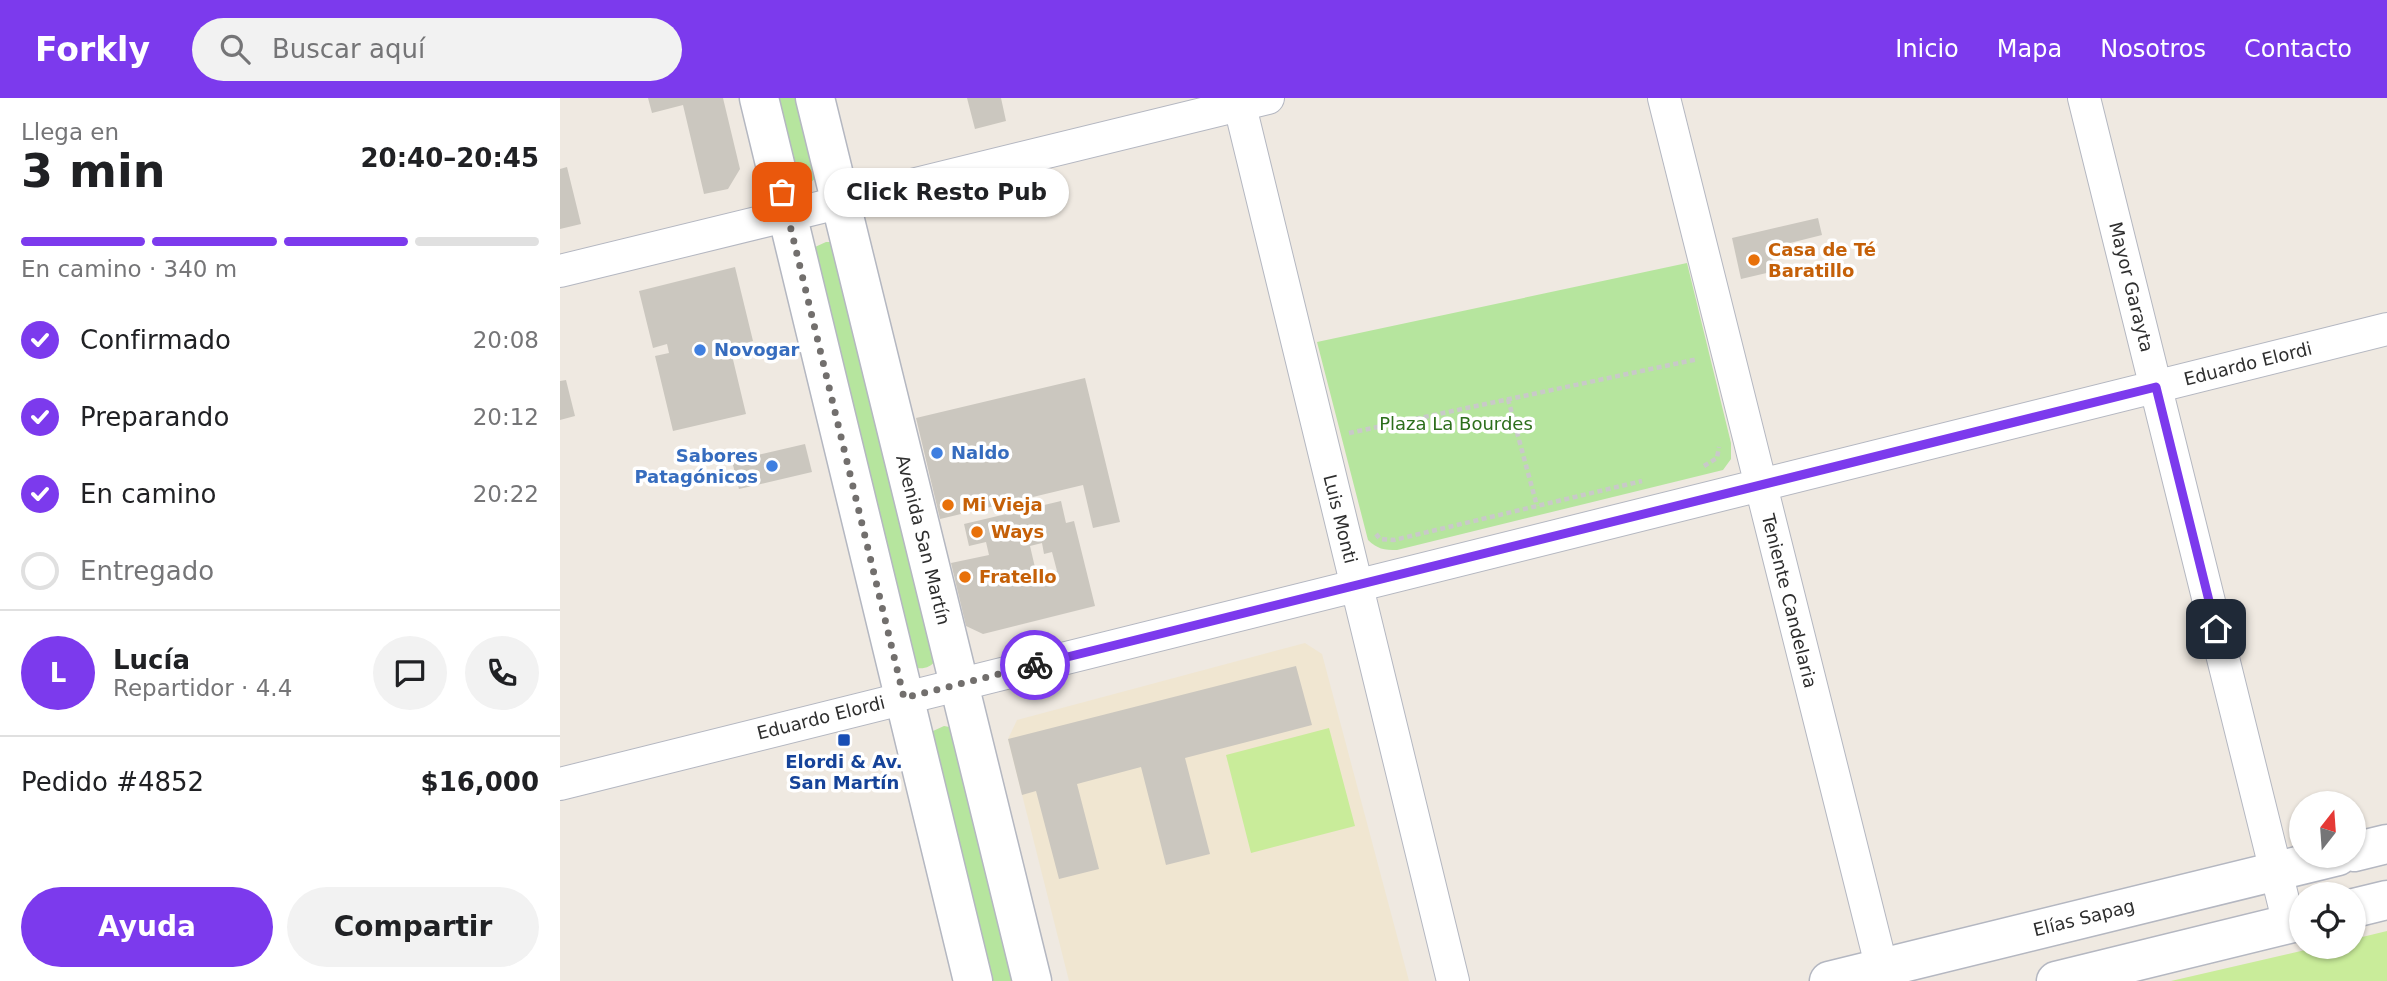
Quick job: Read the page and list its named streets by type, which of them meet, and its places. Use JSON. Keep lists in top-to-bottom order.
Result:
{
  "streets": {
    "street": [
      "Mayor Garayta",
      "Eduardo Elordi",
      "Luis Monti",
      "Avenida San Martín",
      "Teniente Candelaria",
      "Elías Sapag"
    ]
  },
  "crossings": [
    ["Mayor Garayta", "Eduardo Elordi"],
    ["Mayor Garayta", "Elías Sapag"],
    ["Eduardo Elordi", "Luis Monti"],
    ["Eduardo Elordi", "Avenida San Martín"],
    ["Eduardo Elordi", "Teniente Candelaria"],
    ["Teniente Candelaria", "Elías Sapag"]
  ],
  "parks": ["Plaza La Bourdes"],
  "places": {
    "other": [
      "Click Resto Pub",
      "Casa de Té Baratillo",
      "Novogar",
      "Naldo",
      "Sabores Patagónicos",
      "Mi Vieja",
      "Ways",
      "Fratello"
    ],
    "transit": ["Elordi & Av. San Martín"]
  },
  "north": "top",
  "page": {
    "header": "Forkly",
    "search": "Buscar aquí",
    "nav": [
      "Inicio",
      "Mapa",
      "Nosotros",
      "Contacto"
    ],
    "heading": ["3 min", "Llega en", "20:40–20:45"],
    "panel": [
      "Lucía",
      "Repartidor · 4.4",
      "Pedido #4852",
      "$16,000"
    ],
    "bubble": "Click Resto Pub",
    "bar": "En camino · 340 m",
    "list": [
      ["Confirmado", "20:08"],
      ["Preparando", "20:12"],
      ["En camino", "20:22"],
      "Entregado"
    ],
    "round": "L",
    "buttons": ["Ayuda", "Compartir"]
  }
}
